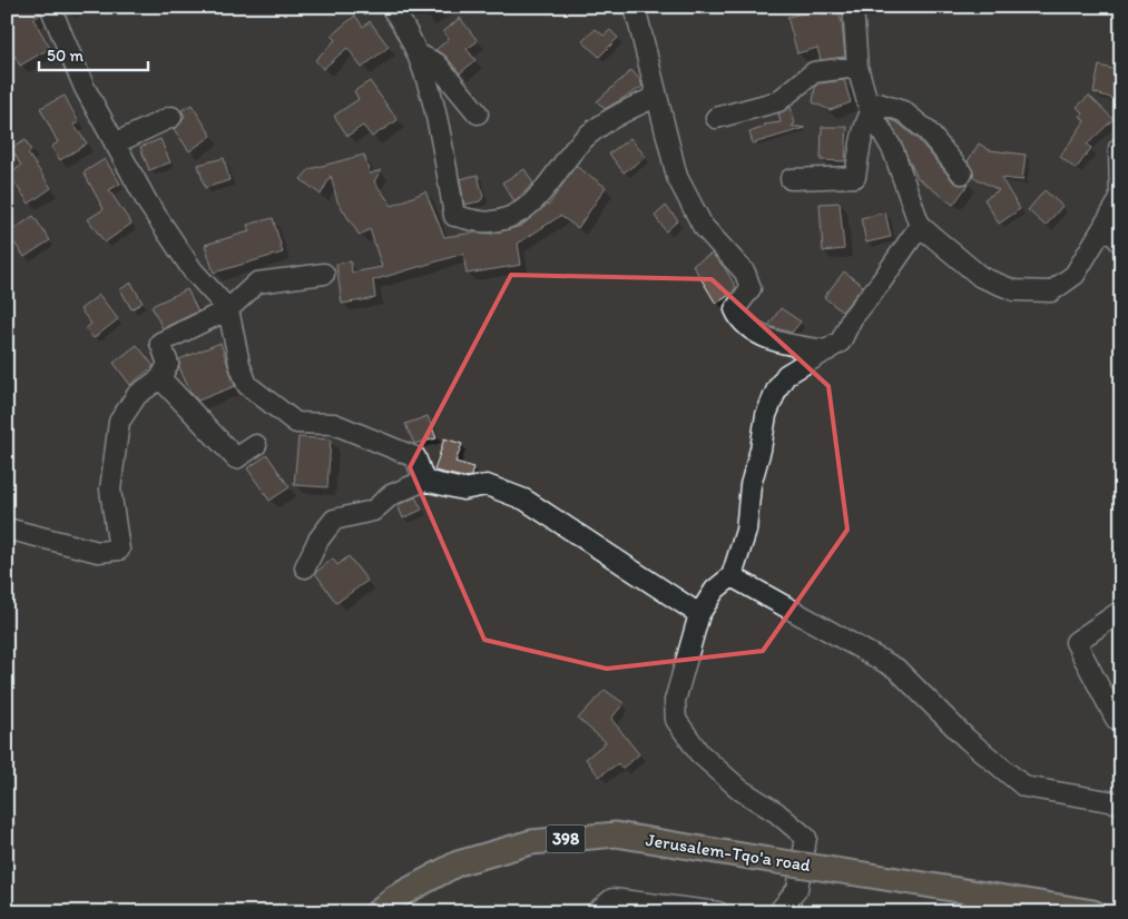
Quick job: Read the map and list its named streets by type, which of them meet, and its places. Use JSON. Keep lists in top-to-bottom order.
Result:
{
  "streets": {
    "main road": ["398", "Jerusalem-Tqo'a road"]
  },
  "scale_bar": "50 m"
}
